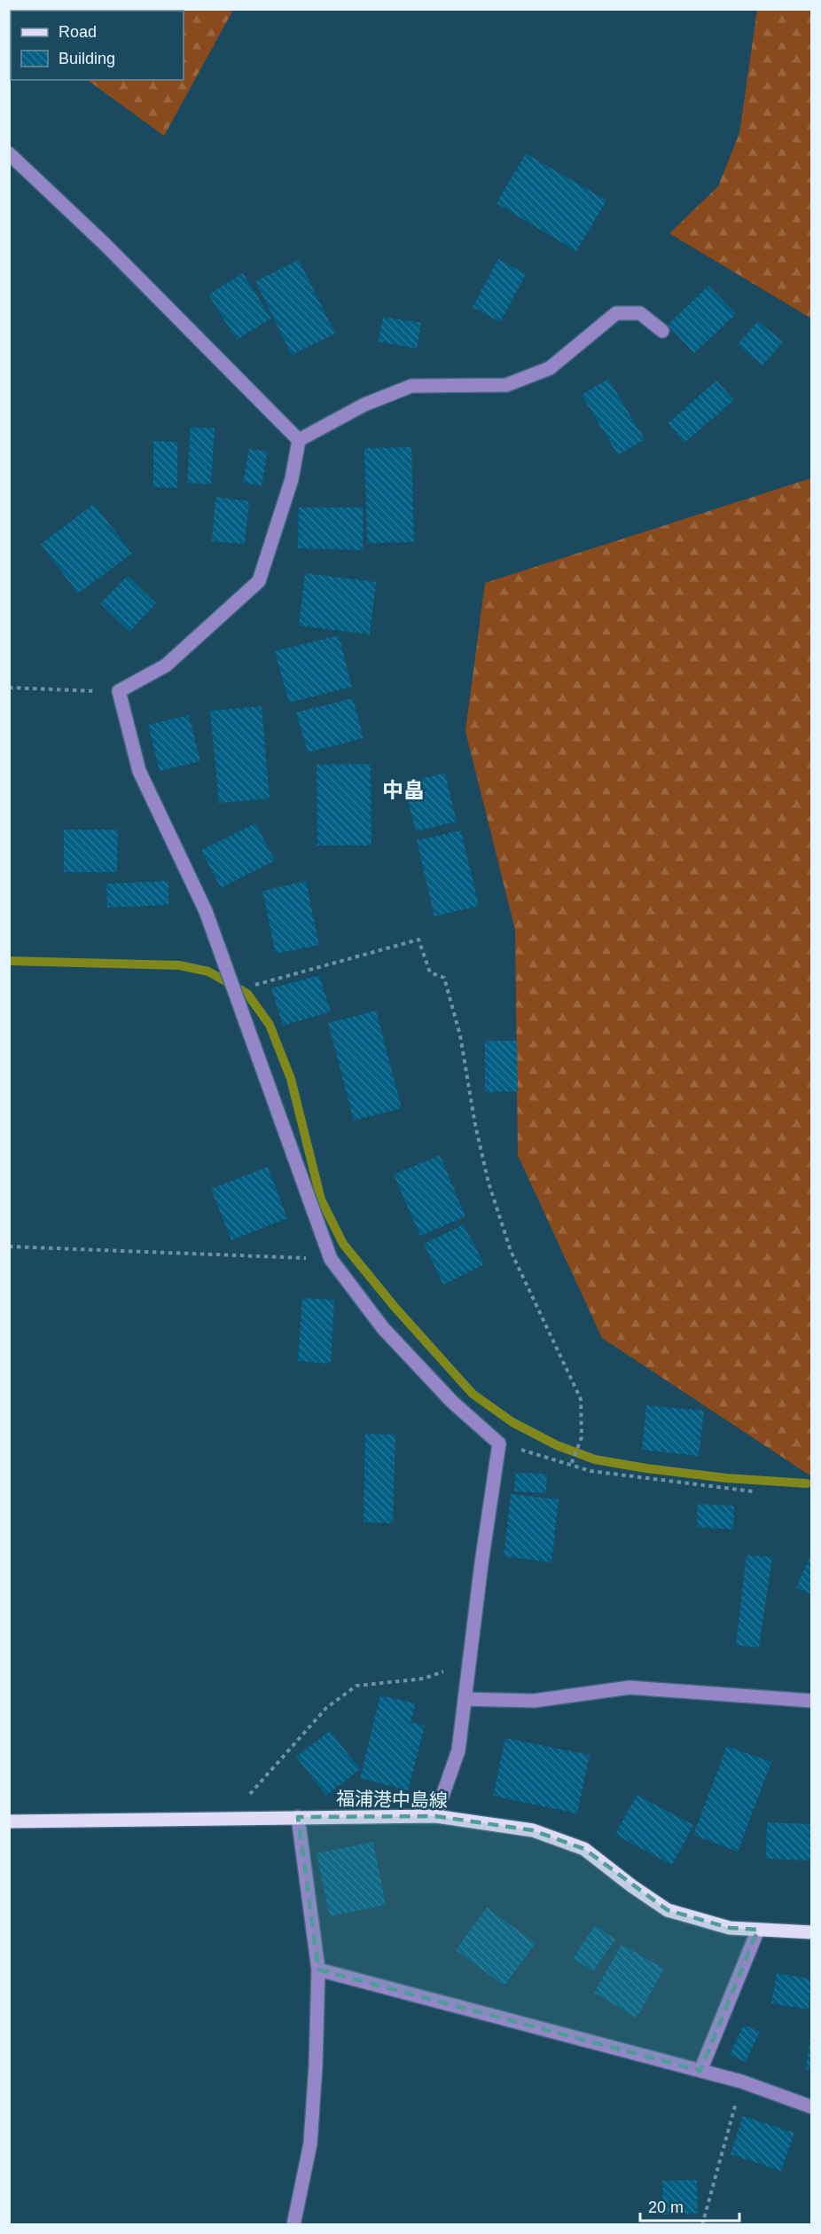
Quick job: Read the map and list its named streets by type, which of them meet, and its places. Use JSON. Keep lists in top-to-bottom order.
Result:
{
  "streets": {
    "main road": ["福浦港中島線"]
  },
  "districts": ["中畠"],
  "legend": ["Road", "Building"],
  "scale_bar": "20 m"
}
